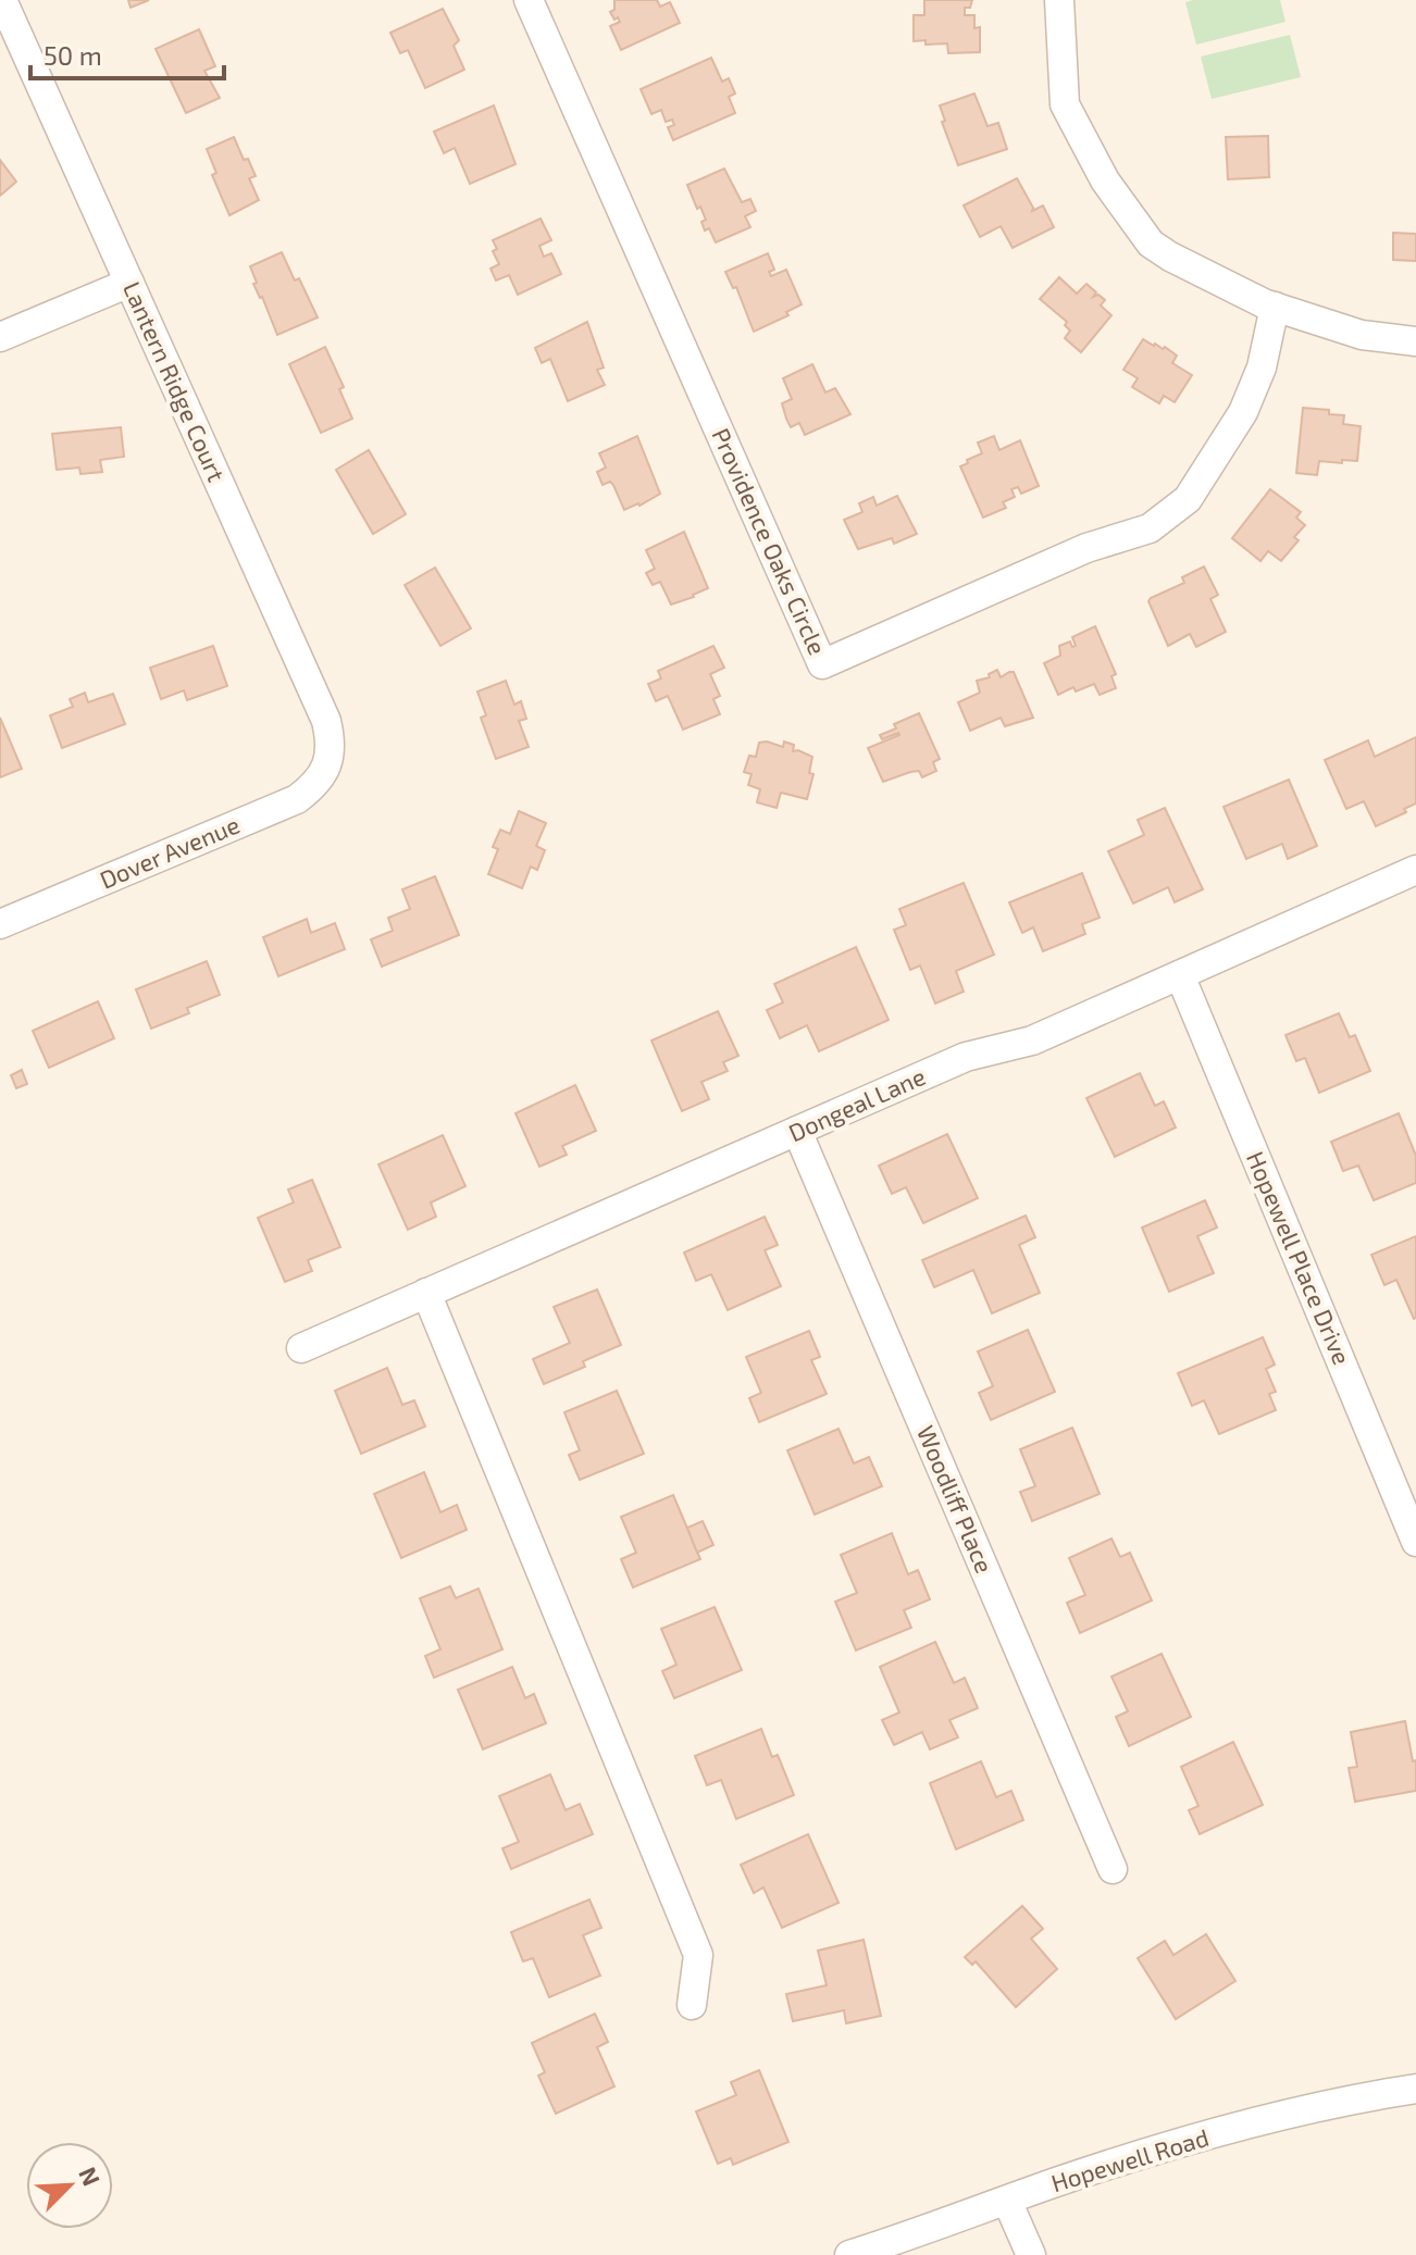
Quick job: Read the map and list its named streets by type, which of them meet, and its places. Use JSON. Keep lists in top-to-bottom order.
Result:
{
  "streets": {
    "street": [
      "Lantern Ridge Court",
      "Providence Oaks Circle",
      "Dover Avenue",
      "Dongeal Lane",
      "Hopewell Place Drive",
      "Woodliff Place",
      "Hopewell Road"
    ]
  },
  "crossings": [
    ["Lantern Ridge Court", "Dover Avenue"],
    ["Dongeal Lane", "Hopewell Place Drive"],
    ["Dongeal Lane", "Woodliff Place"]
  ],
  "scale_bar": "50 m",
  "north": "top right"
}
